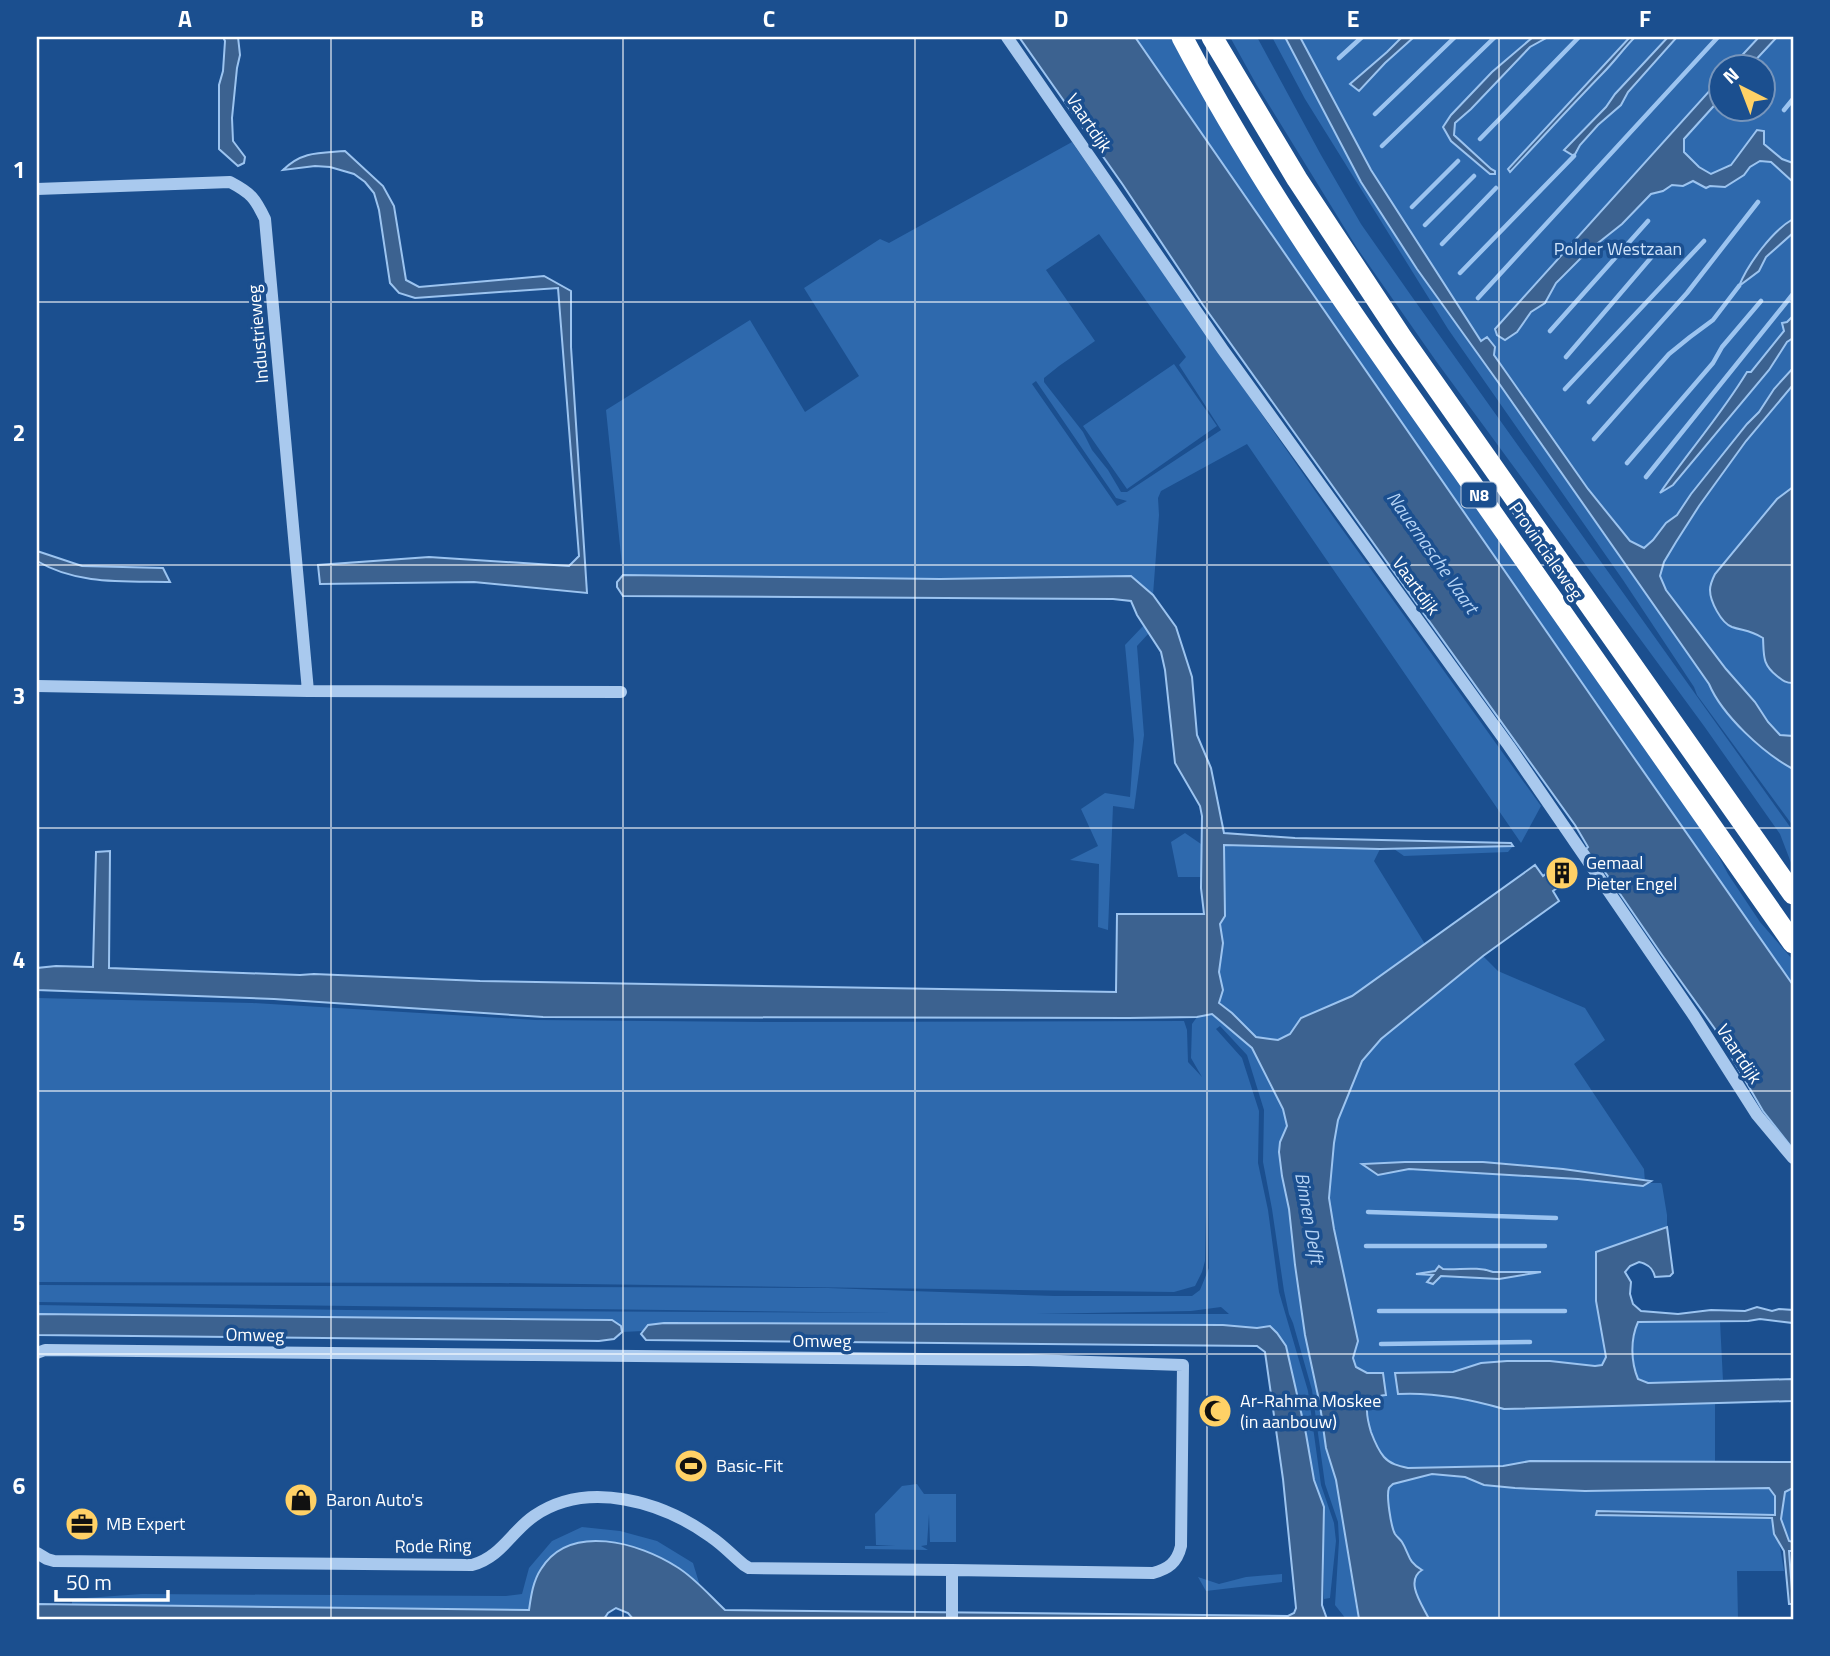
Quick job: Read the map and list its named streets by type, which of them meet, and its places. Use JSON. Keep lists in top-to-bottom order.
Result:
{
  "streets": {
    "highway": ["N8", "Provincialeweg"],
    "street": [
      "Vaartdijk",
      "Industrieweg",
      "Omweg",
      "Rode Ring"
    ]
  },
  "crossings": [
    ["Omweg", "Rode Ring"]
  ],
  "water": ["Nauernasche Vaart", "Binnen Delft"],
  "parks": ["Polder Westzaan"],
  "places": {
    "building": ["Gemaal Pieter Engel"],
    "mosque": ["Ar-Rahma Moskee (in aanbouw)"],
    "sports": ["Basic-Fit"],
    "shop": ["Baron Auto's"],
    "office": ["MB Expert"]
  },
  "scale_bar": "50 m",
  "north": "top left",
  "grid": {
    "columns": [
      "A",
      "B",
      "C",
      "D",
      "E",
      "F"
    ],
    "rows": [
      "1",
      "2",
      "3",
      "4",
      "5",
      "6"
    ]
  }
}
